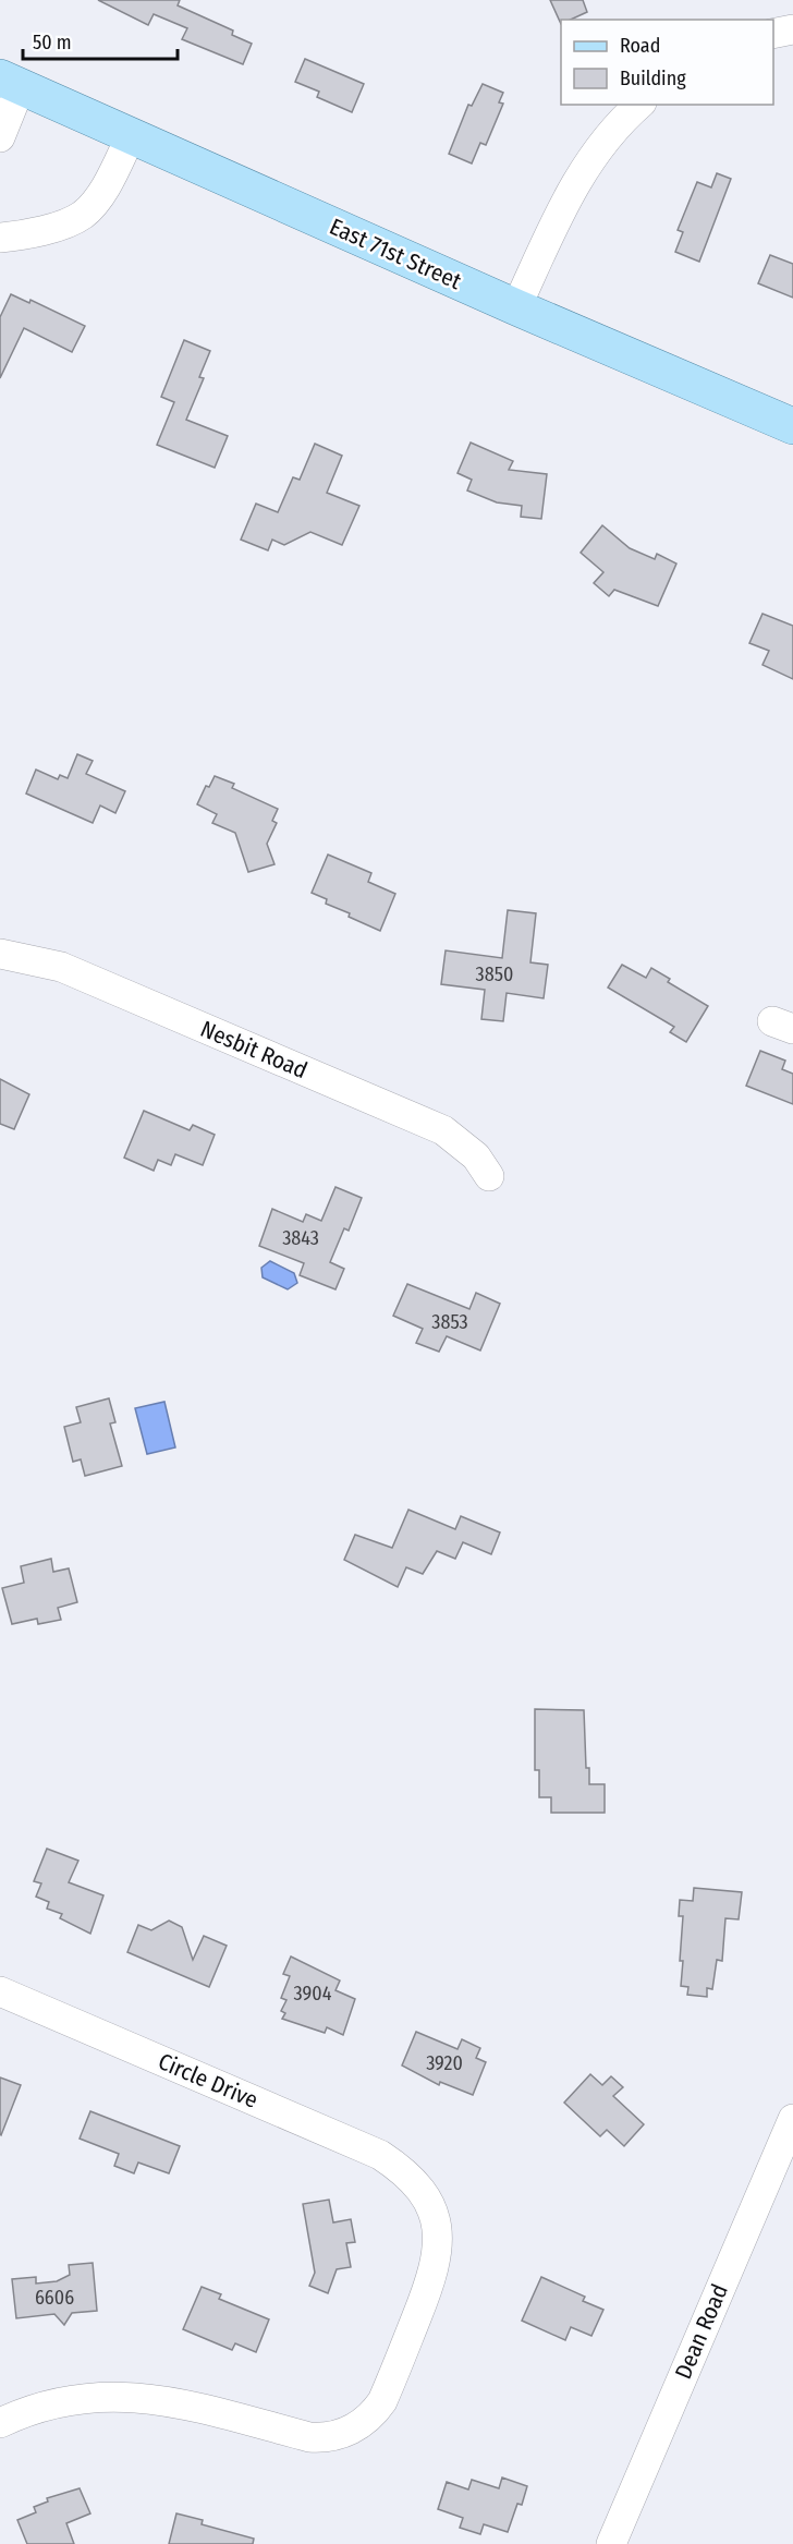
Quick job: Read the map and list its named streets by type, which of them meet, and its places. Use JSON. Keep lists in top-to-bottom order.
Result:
{
  "streets": {
    "main road": ["East 71st Street"],
    "street": ["Nesbit Road", "Circle Drive", "Dean Road"]
  },
  "house_numbers": [
    "3850",
    "3843",
    "3853",
    "3904",
    "3920",
    "6606"
  ],
  "legend": ["Road", "Building"],
  "scale_bar": "50 m"
}
